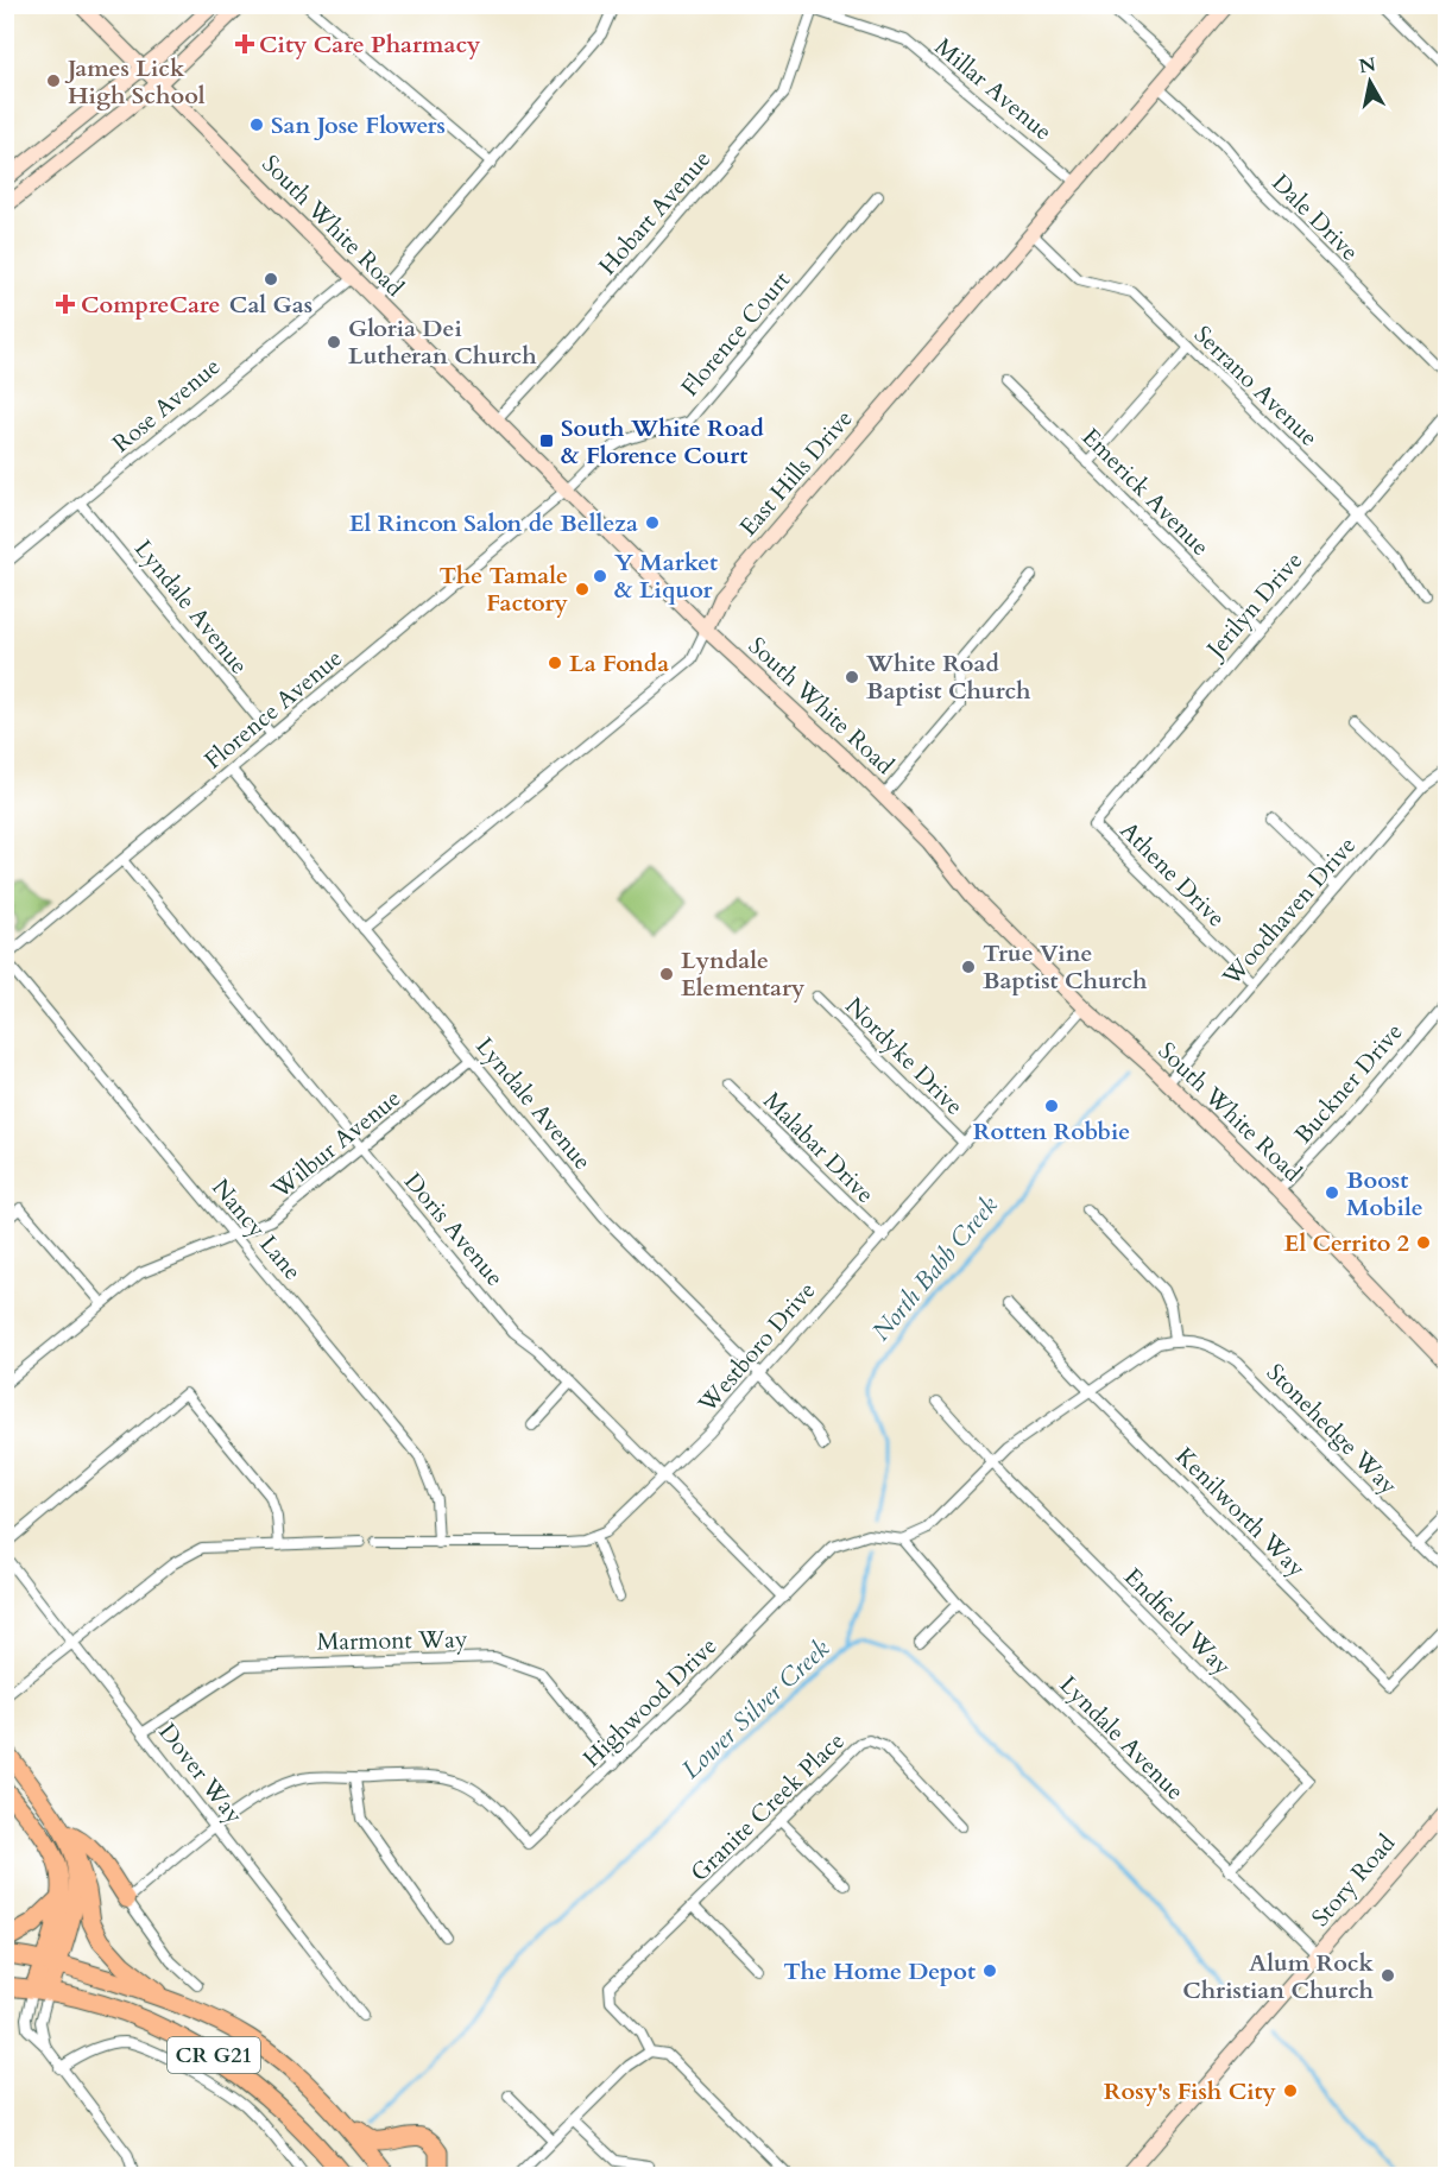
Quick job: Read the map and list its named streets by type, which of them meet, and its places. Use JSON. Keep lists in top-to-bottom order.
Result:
{
  "streets": {
    "highway": ["CR G21"],
    "main road": ["South White Road", "East Hills Drive", "Story Road"],
    "street": [
      "Millar Avenue",
      "Hobart Avenue",
      "Dale Drive",
      "Florence Court",
      "Serrano Avenue",
      "Rose Avenue",
      "Emerick Avenue",
      "Jerilyn Drive",
      "Lyndale Avenue",
      "Florence Avenue",
      "Athene Drive",
      "Woodhaven Drive",
      "Nordyke Drive",
      "Buckner Drive",
      "Wilbur Avenue",
      "Malabar Drive",
      "Nancy Lane",
      "Doris Avenue",
      "Westboro Drive",
      "Stonehedge Way",
      "Kenilworth Way",
      "Endfield Way",
      "Marmont Way",
      "Highwood Drive",
      "Dover Way",
      "Granite Creek Place"
    ]
  },
  "crossings": [
    ["Millar Avenue", "Hobart Avenue"],
    ["Millar Avenue", "East Hills Drive"],
    ["Hobart Avenue", "South White Road"],
    ["Dale Drive", "East Hills Drive"],
    ["South White Road", "Florence Court"],
    ["South White Road", "Rose Avenue"],
    ["South White Road", "East Hills Drive"],
    ["South White Road", "Florence Avenue"],
    ["South White Road", "Woodhaven Drive"],
    ["South White Road", "Buckner Drive"],
    ["South White Road", "Westboro Drive"],
    ["Florence Court", "Florence Avenue"],
    ["Serrano Avenue", "East Hills Drive"],
    ["Serrano Avenue", "Jerilyn Drive"],
    ["Rose Avenue", "Lyndale Avenue"],
    ["East Hills Drive", "Lyndale Avenue"],
    ["Emerick Avenue", "Jerilyn Drive"],
    ["Jerilyn Drive", "Athene Drive"],
    ["Lyndale Avenue", "Florence Avenue"],
    ["Lyndale Avenue", "Wilbur Avenue"],
    ["Lyndale Avenue", "Westboro Drive"],
    ["Lyndale Avenue", "Endfield Way"],
    ["Lyndale Avenue", "Highwood Drive"],
    ["Lyndale Avenue", "Story Road"],
    ["Florence Avenue", "Nancy Lane"],
    ["Florence Avenue", "Doris Avenue"],
    ["Athene Drive", "Woodhaven Drive"],
    ["Nordyke Drive", "Westboro Drive"],
    ["Wilbur Avenue", "Nancy Lane"],
    ["Wilbur Avenue", "Doris Avenue"],
    ["Malabar Drive", "Westboro Drive"],
    ["Nancy Lane", "Westboro Drive"],
    ["Doris Avenue", "Westboro Drive"],
    ["Doris Avenue", "Highwood Drive"],
    ["Marmont Way", "Highwood Drive"],
    ["Marmont Way", "Dover Way"],
    ["Highwood Drive", "Dover Way"]
  ],
  "water": ["North Babb Creek", "Lower Silver Creek"],
  "places": {
    "health": ["City Care Pharmacy", "CompreCare"],
    "other": [
      "James Lick High School",
      "San Jose Flowers",
      "Cal Gas",
      "Gloria Dei Lutheran Church",
      "El Rincon Salon de Belleza",
      "Y Market & Liquor",
      "The Tamale Factory",
      "La Fonda",
      "White Road Baptist Church",
      "True Vine Baptist Church",
      "Lyndale Elementary",
      "Rotten Robbie",
      "Boost Mobile",
      "El Cerrito 2",
      "The Home Depot",
      "Alum Rock Christian Church",
      "Rosy's Fish City"
    ],
    "transit": ["South White Road & Florence Court"]
  },
  "north": "top"
}
